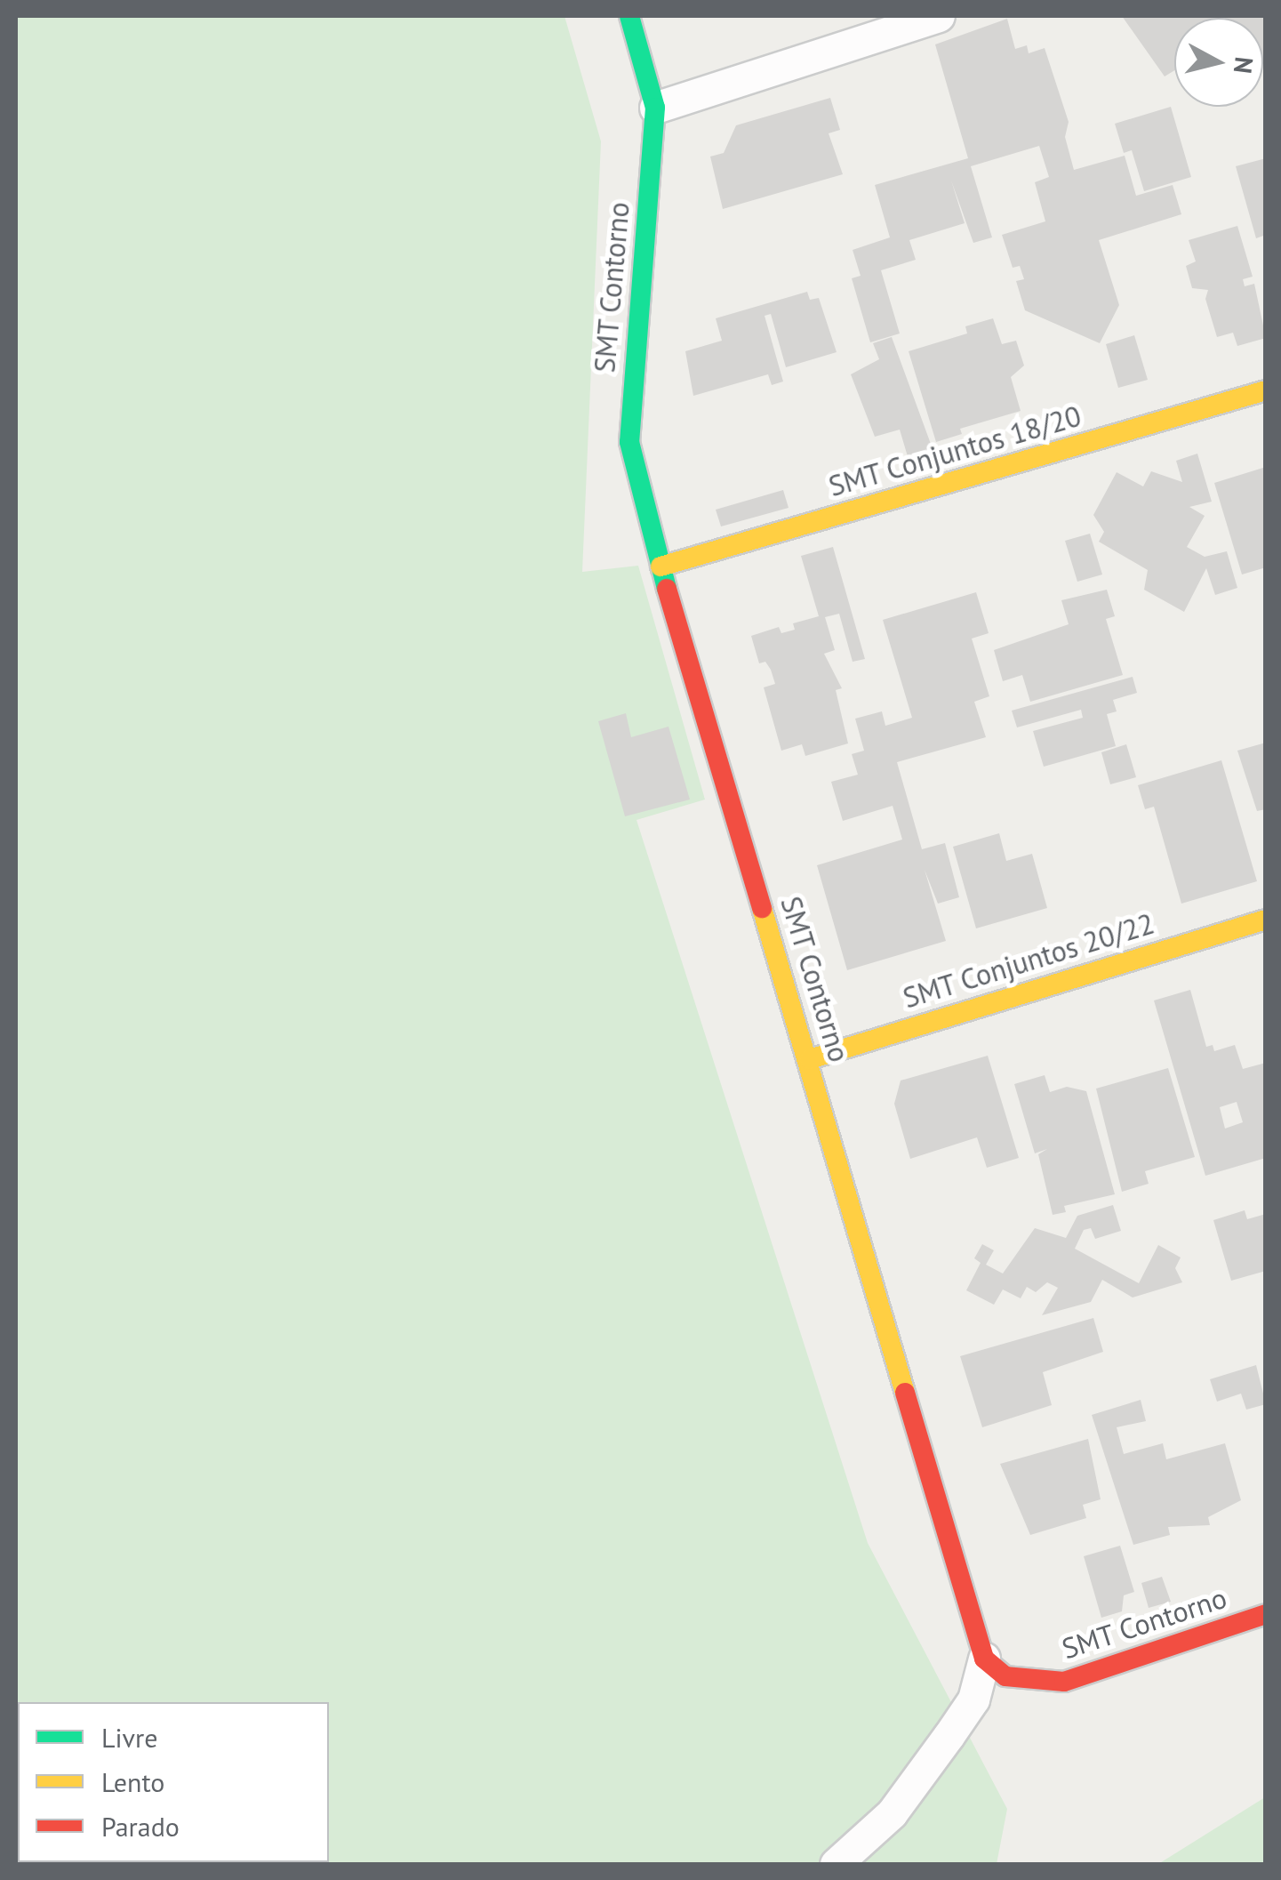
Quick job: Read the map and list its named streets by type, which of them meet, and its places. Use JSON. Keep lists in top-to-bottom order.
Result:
{
  "streets": {
    "street": ["SMT Contorno", "SMT Conjuntos 18/20", "SMT Conjuntos 20/22"]
  },
  "crossings": [
    ["SMT Contorno", "SMT Conjuntos 18/20"],
    ["SMT Contorno", "SMT Conjuntos 20/22"]
  ],
  "legend": ["Livre", "Lento", "Parado"],
  "north": "right"
}
